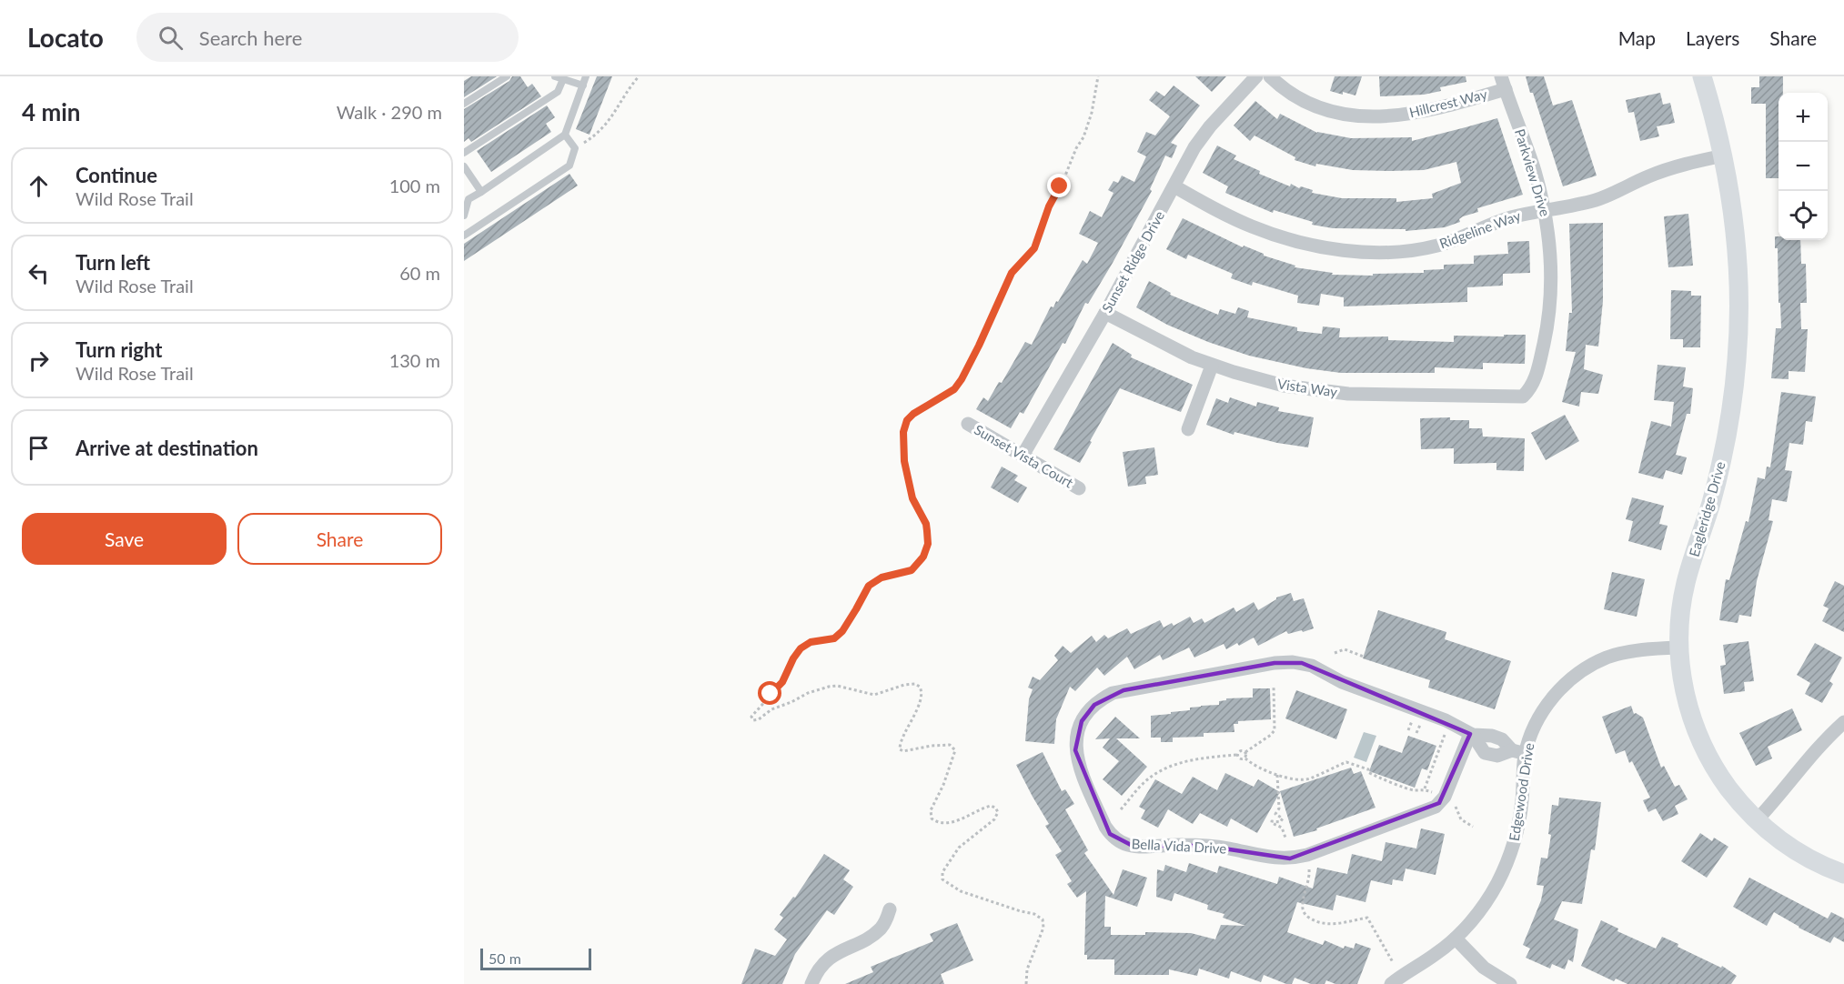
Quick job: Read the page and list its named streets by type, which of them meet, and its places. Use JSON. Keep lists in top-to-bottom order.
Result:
{
  "streets": {
    "main road": ["Eagleridge Drive"],
    "street": [
      "Hillcrest Way",
      "Parkview Drive",
      "Ridgeline Way",
      "Sunset Ridge Drive",
      "Vista Way",
      "Sunset Vista Court",
      "Edgewood Drive",
      "Bella Vida Drive"
    ]
  },
  "crossings": [
    ["Hillcrest Way", "Parkview Drive"],
    ["Parkview Drive", "Ridgeline Way"],
    ["Parkview Drive", "Vista Way"],
    ["Ridgeline Way", "Sunset Ridge Drive"],
    ["Ridgeline Way", "Eagleridge Drive"],
    ["Sunset Ridge Drive", "Vista Way"],
    ["Sunset Ridge Drive", "Sunset Vista Court"],
    ["Eagleridge Drive", "Edgewood Drive"],
    ["Edgewood Drive", "Bella Vida Drive"]
  ],
  "scale_bar": "50 m",
  "page": {
    "header": "Locato",
    "search": "Search here",
    "nav": ["Map", "Layers", "Share"],
    "heading": ["4 min", "Walk · 290 m"],
    "map_buttons": ["+", "−"],
    "list": [
      ["Continue", "Wild Rose Trail", "100 m"],
      ["Turn left", "Wild Rose Trail", "60 m"],
      ["Turn right", "Wild Rose Trail", "130 m"],
      "Arrive at destination"
    ],
    "buttons": ["Save", "Share"],
    "scale": "50 m"
  }
}
